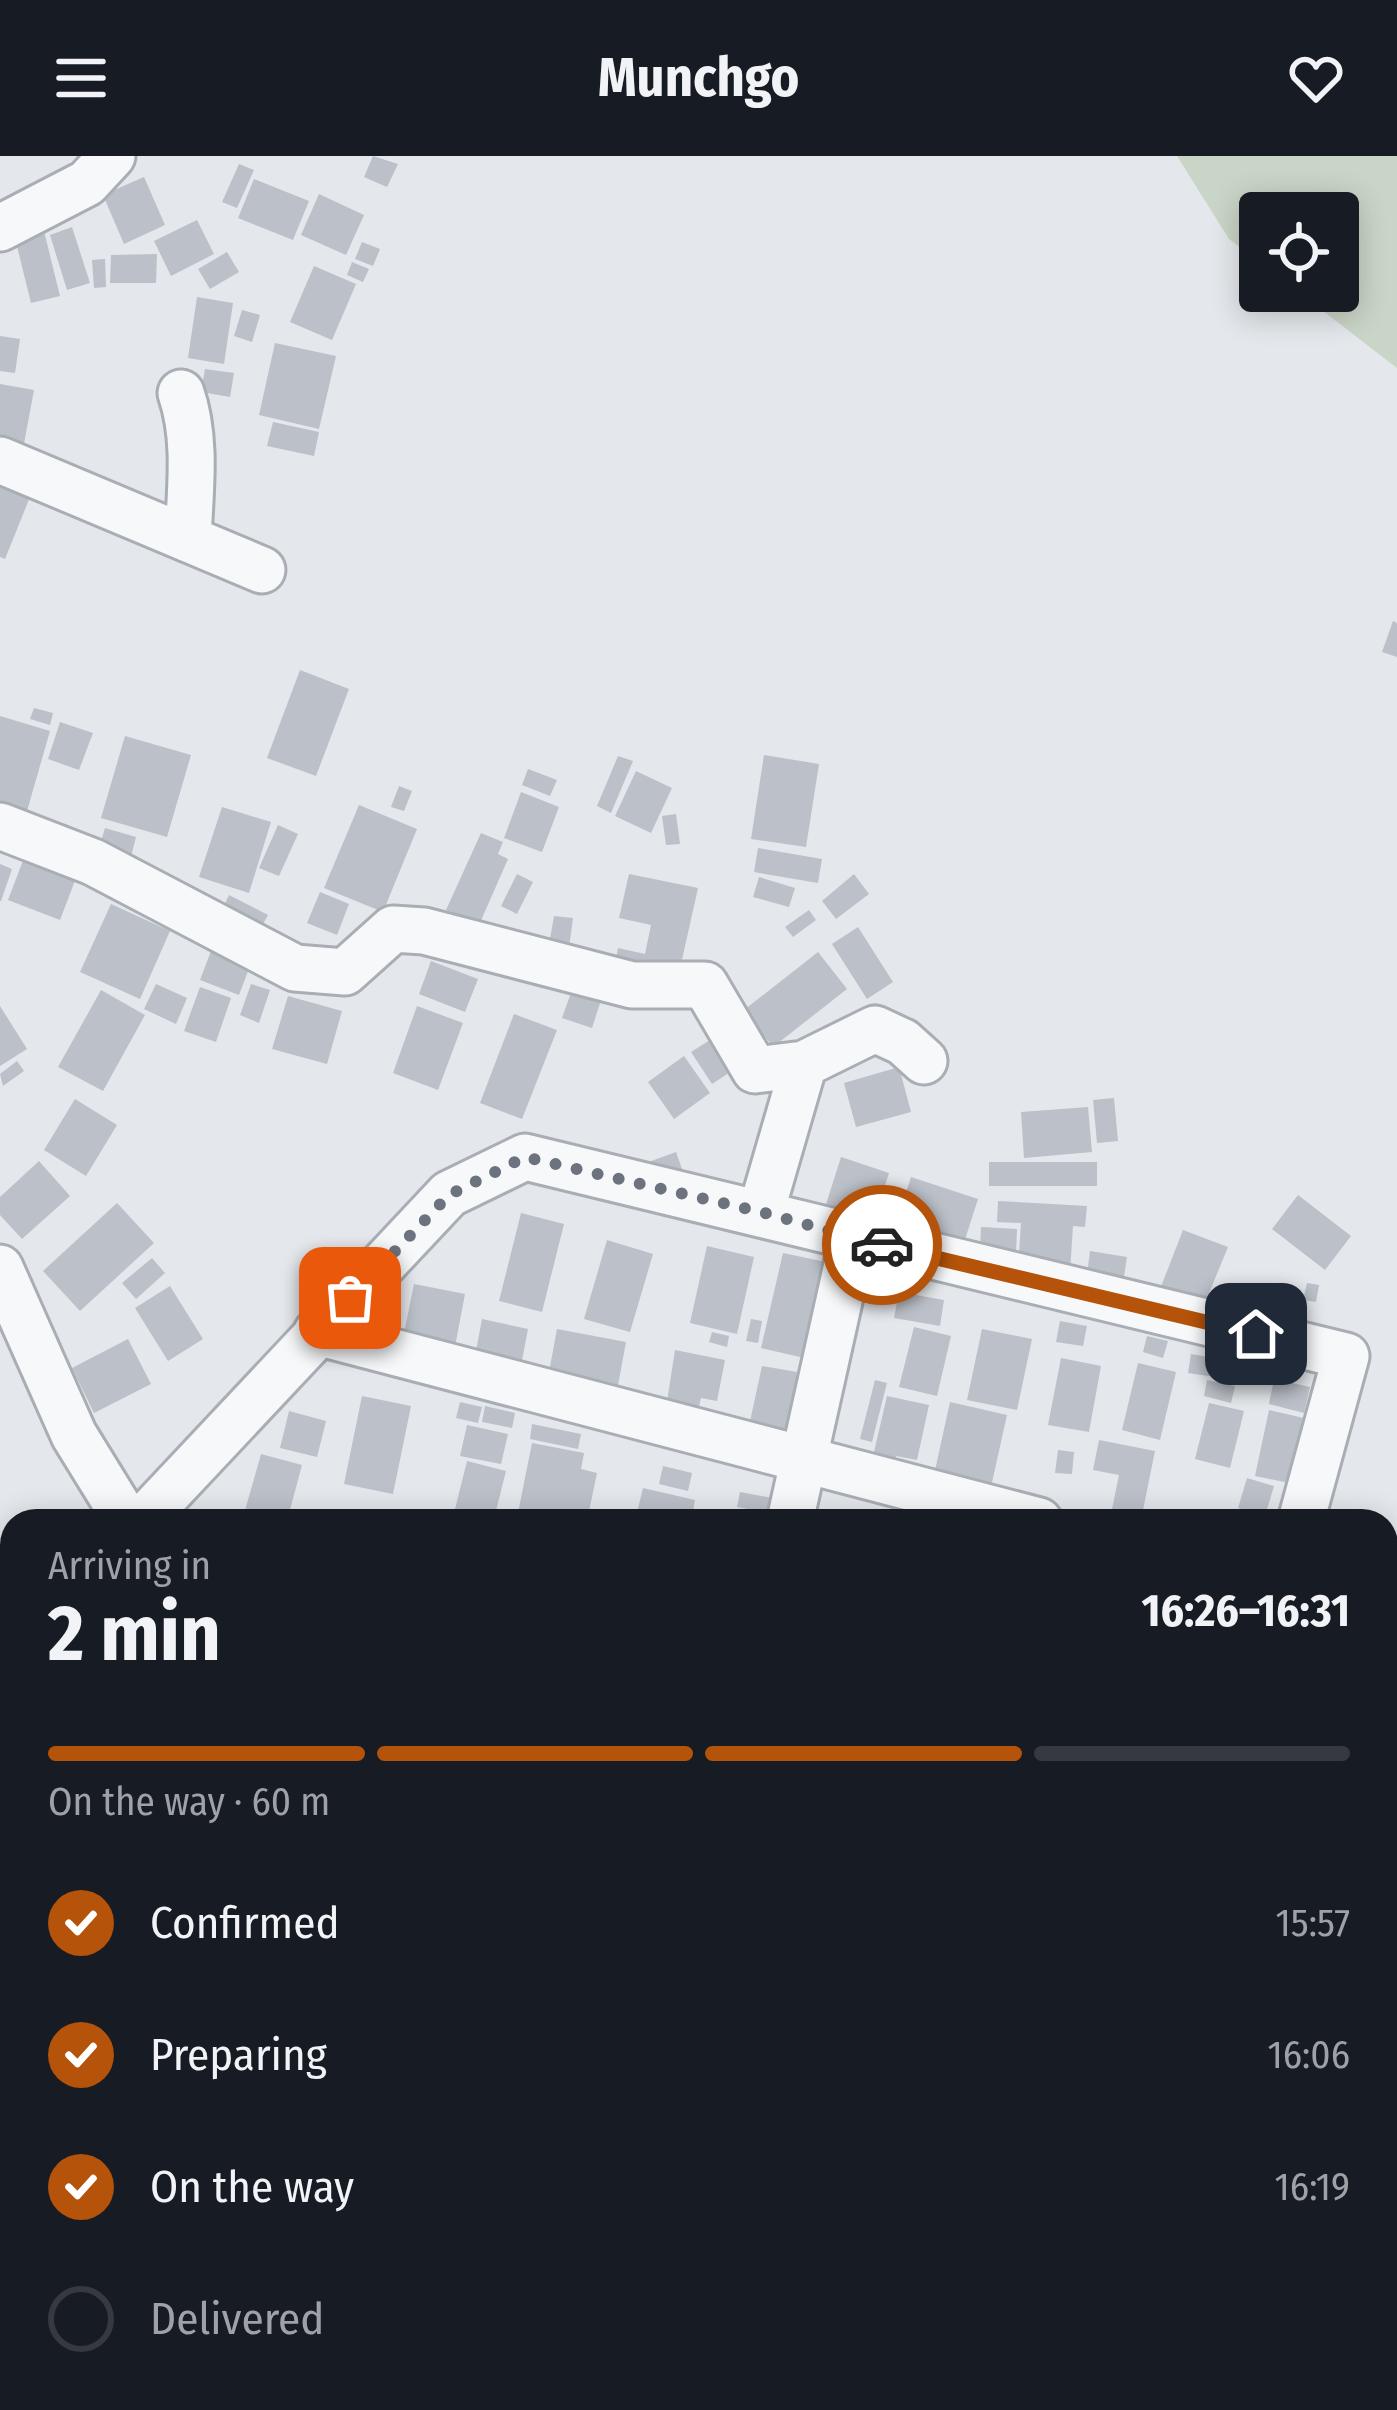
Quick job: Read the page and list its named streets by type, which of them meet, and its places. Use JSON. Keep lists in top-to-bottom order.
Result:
{
  "page": {
    "header": "Munchgo",
    "heading": ["2 min", "Arriving in", "16:26–16:31"],
    "bar": "On the way · 60 m",
    "list": [
      ["Confirmed", "15:57"],
      ["Preparing", "16:06"],
      ["On the way", "16:19"],
      "Delivered"
    ]
  }
}
